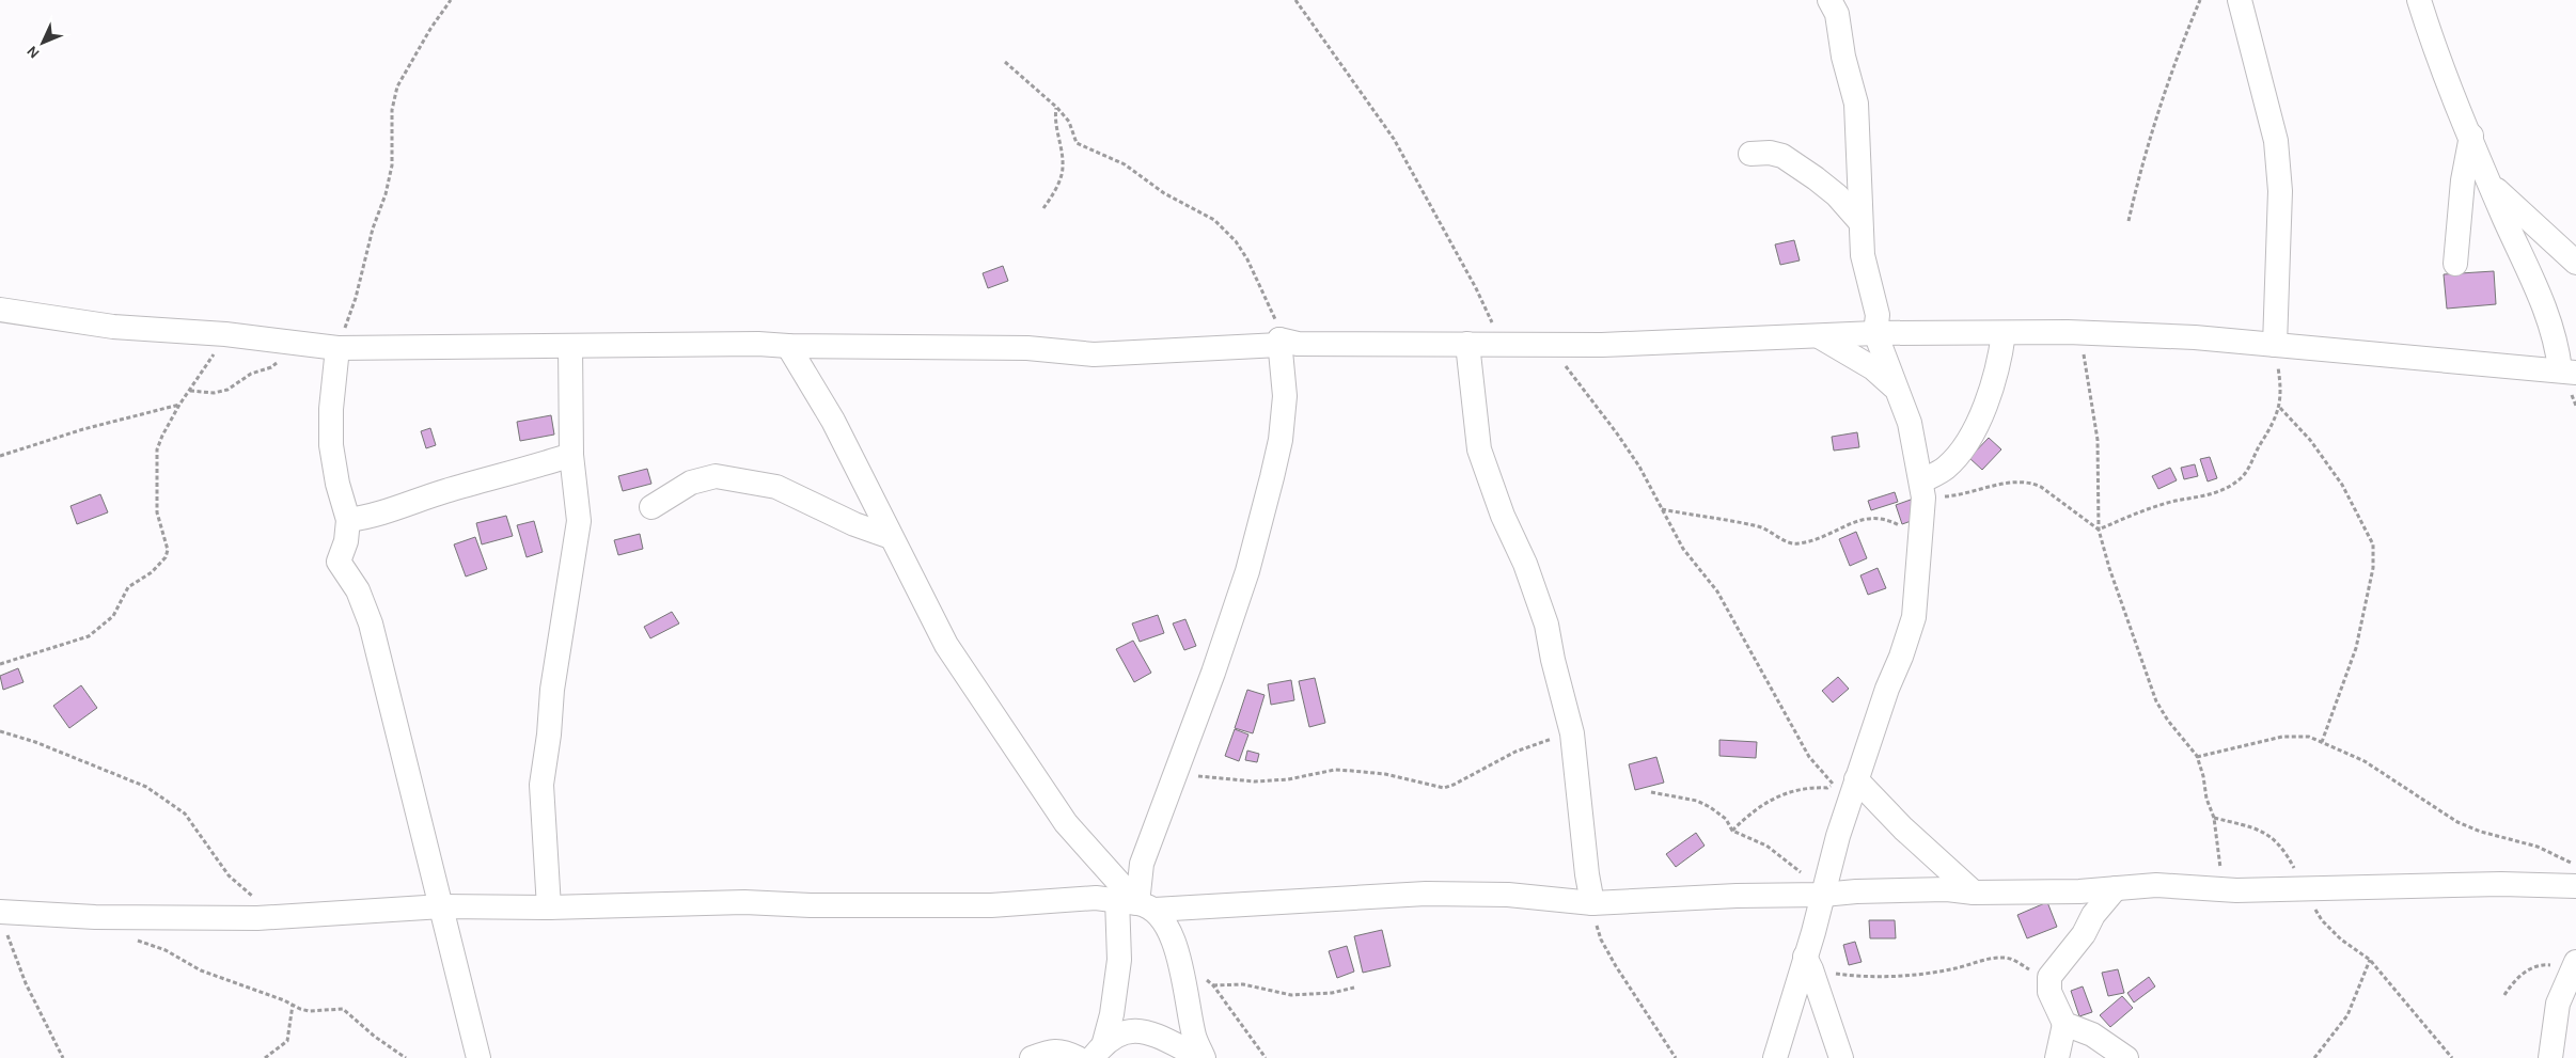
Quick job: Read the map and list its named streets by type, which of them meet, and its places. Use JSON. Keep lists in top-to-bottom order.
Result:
{
  "north": "bottom left"
}
